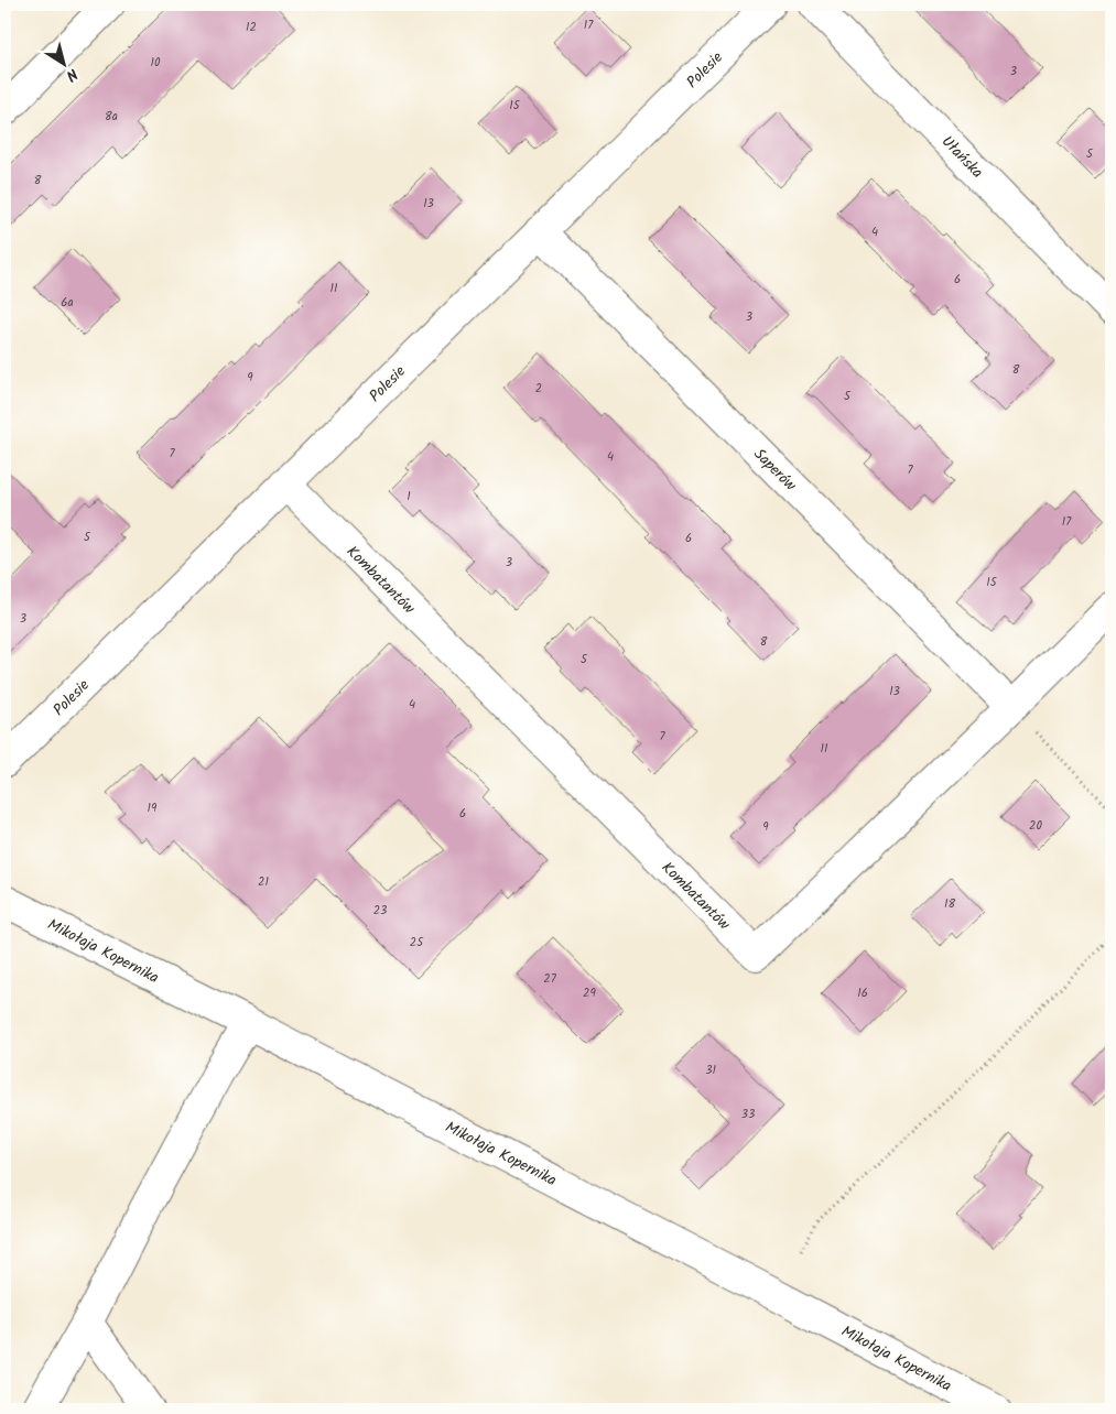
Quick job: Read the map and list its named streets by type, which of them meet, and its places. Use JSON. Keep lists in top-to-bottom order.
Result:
{
  "streets": {
    "street": [
      "Polesie",
      "Ułańska",
      "Saperów",
      "Kombatantów",
      "Mikołaja Kopernika"
    ]
  },
  "crossings": [
    ["Polesie", "Saperów"],
    ["Polesie", "Kombatantów"],
    ["Saperów", "Kombatantów"]
  ],
  "house_numbers": [
    "17",
    "12",
    "10",
    "3",
    "15",
    "8a",
    "5",
    "8",
    "13",
    "4",
    "6",
    "11",
    "6a",
    "3",
    "8",
    "9",
    "2",
    "5",
    "7",
    "4",
    "7",
    "1",
    "17",
    "5",
    "6",
    "3",
    "15",
    "3",
    "8",
    "5",
    "13",
    "4",
    "7",
    "11",
    "19",
    "6",
    "20",
    "9",
    "21",
    "18",
    "23",
    "25",
    "27",
    "29",
    "16",
    "31",
    "33"
  ],
  "north": "bottom right"
}
